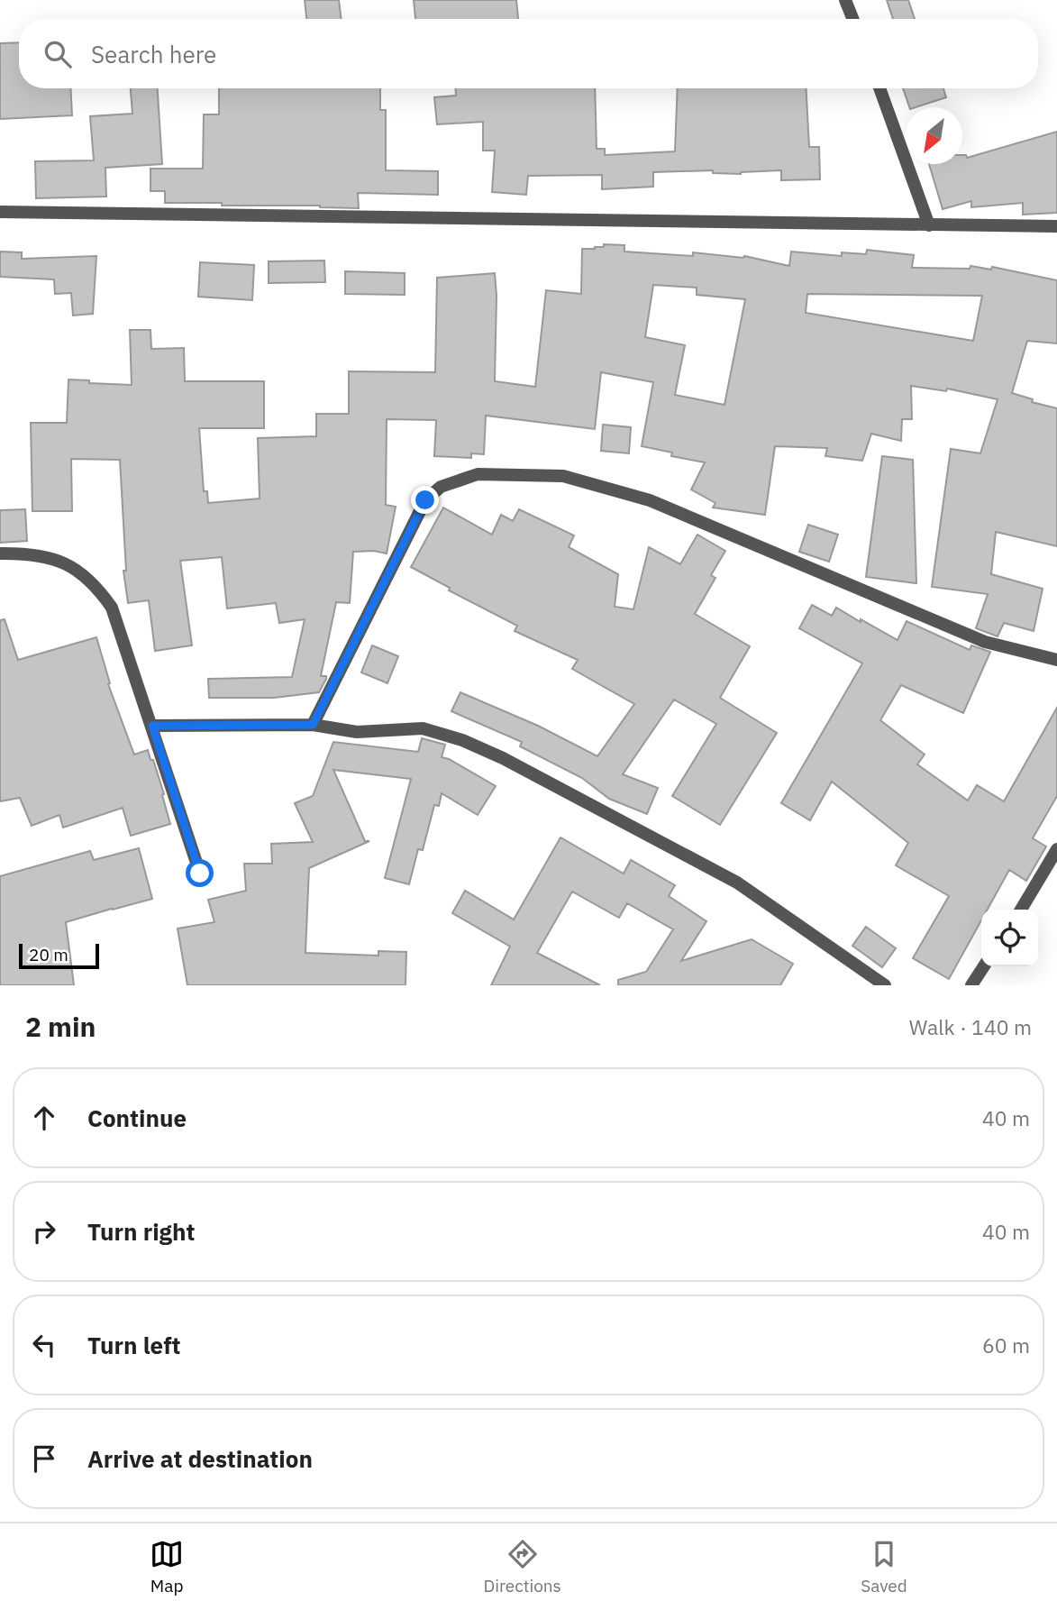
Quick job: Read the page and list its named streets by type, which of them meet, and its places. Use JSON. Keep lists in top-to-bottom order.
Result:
{
  "scale_bar": "20 m",
  "north": "bottom left",
  "page": {
    "search": "Search here",
    "scale": "20 m",
    "heading": ["2 min", "Walk · 140 m"],
    "list": [
      ["Continue", "40 m"],
      ["Turn right", "40 m"],
      ["Turn left", "60 m"],
      "Arrive at destination"
    ],
    "nav": ["Map", "Directions", "Saved"]
  }
}
